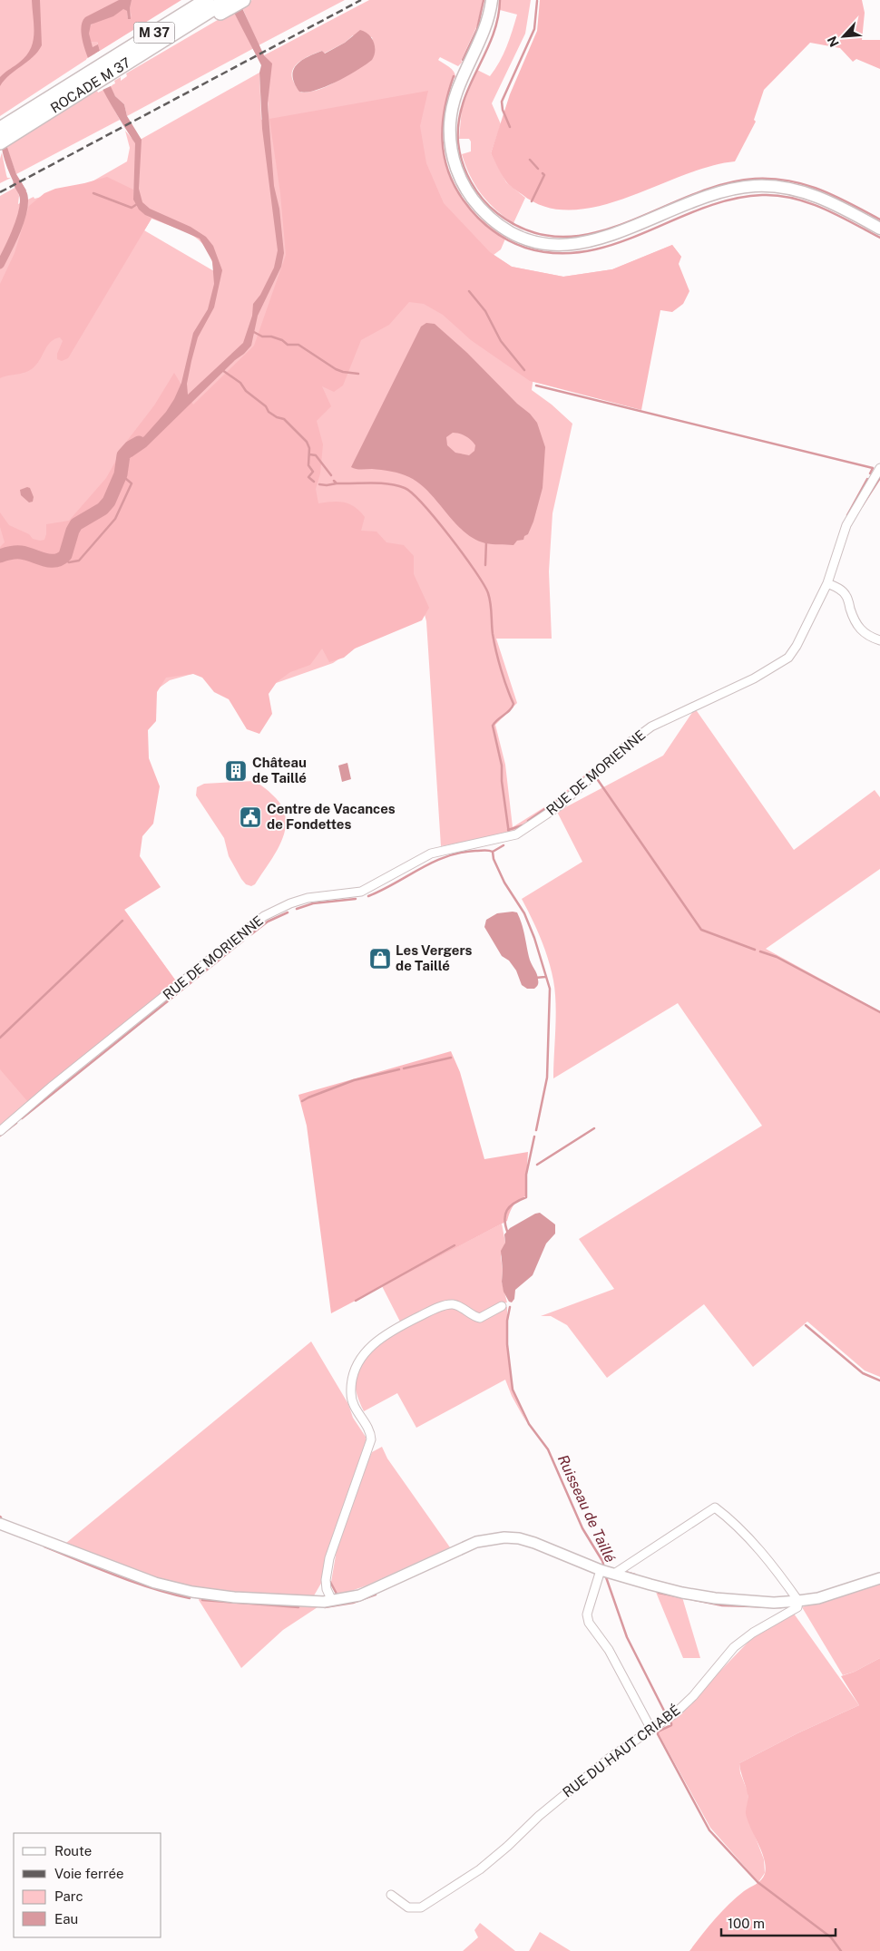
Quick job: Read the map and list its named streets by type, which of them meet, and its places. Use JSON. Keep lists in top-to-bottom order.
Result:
{
  "streets": {
    "highway": ["M 37", "ROCADE M 37"],
    "street": ["RUE DE MORIENNE", "RUE DU HAUT CRIABÉ"]
  },
  "water": ["Ruisseau de Taillé"],
  "places": {
    "building": ["Château de Taillé"],
    "public building": ["Centre de Vacances de Fondettes"],
    "shop": ["Les Vergers de Taillé"]
  },
  "legend": [
    "Route",
    "Voie ferrée",
    "Parc",
    "Eau"
  ],
  "scale_bar": "100 m",
  "north": "bottom left"
}
